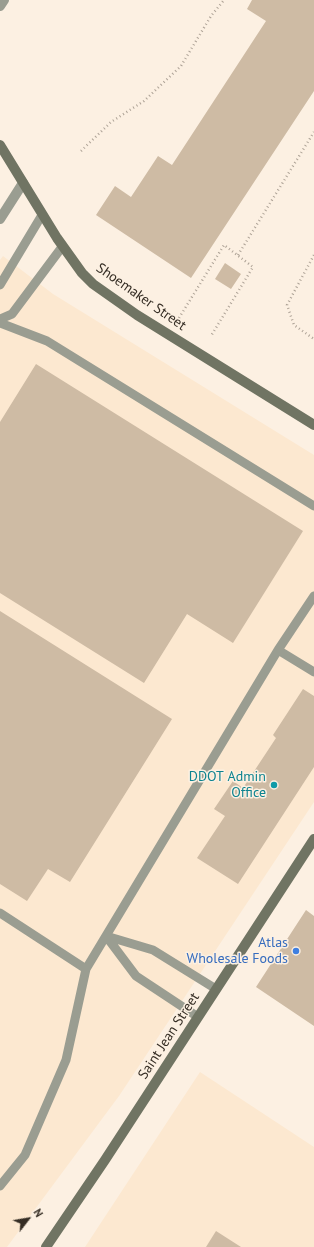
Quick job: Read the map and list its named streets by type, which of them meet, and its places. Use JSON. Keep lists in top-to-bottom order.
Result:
{
  "streets": {
    "street": ["Shoemaker Street", "Saint Jean Street"]
  },
  "places": ["DDOT Admin Office", "Atlas Wholesale Foods"],
  "north": "top right"
}
